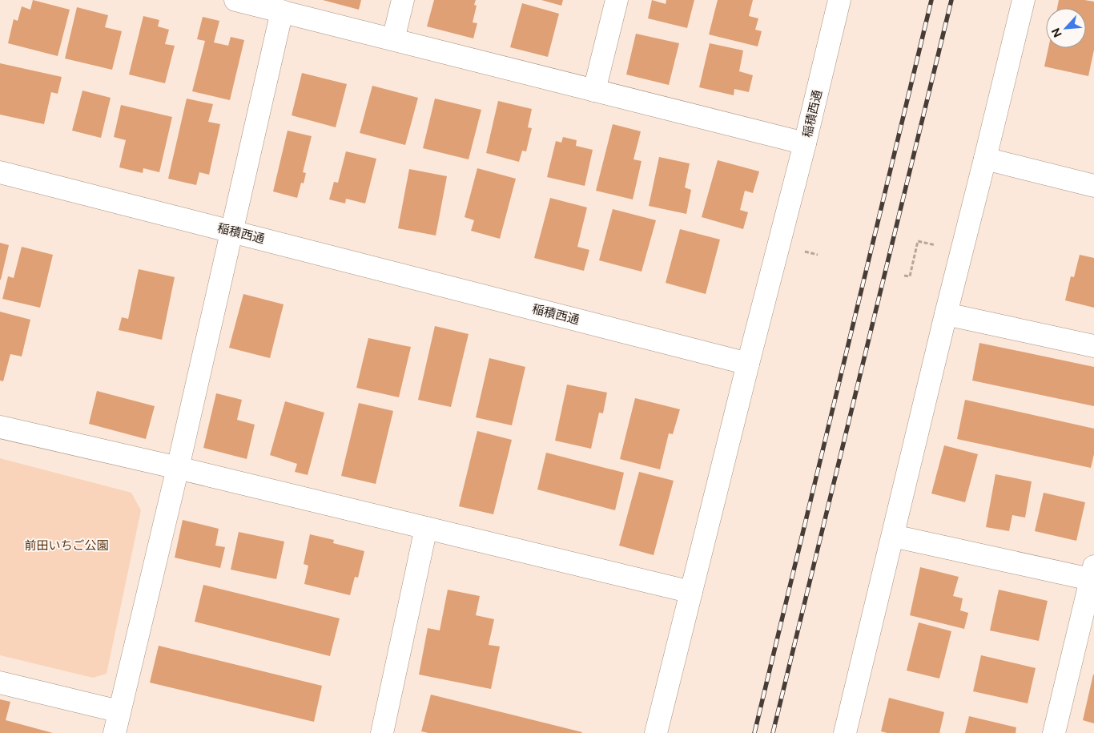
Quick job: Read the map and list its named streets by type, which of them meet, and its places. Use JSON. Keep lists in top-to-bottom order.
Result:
{
  "streets": {
    "street": ["稲積西通"]
  },
  "parks": ["前田いちご公園"],
  "north": "bottom left"
}
